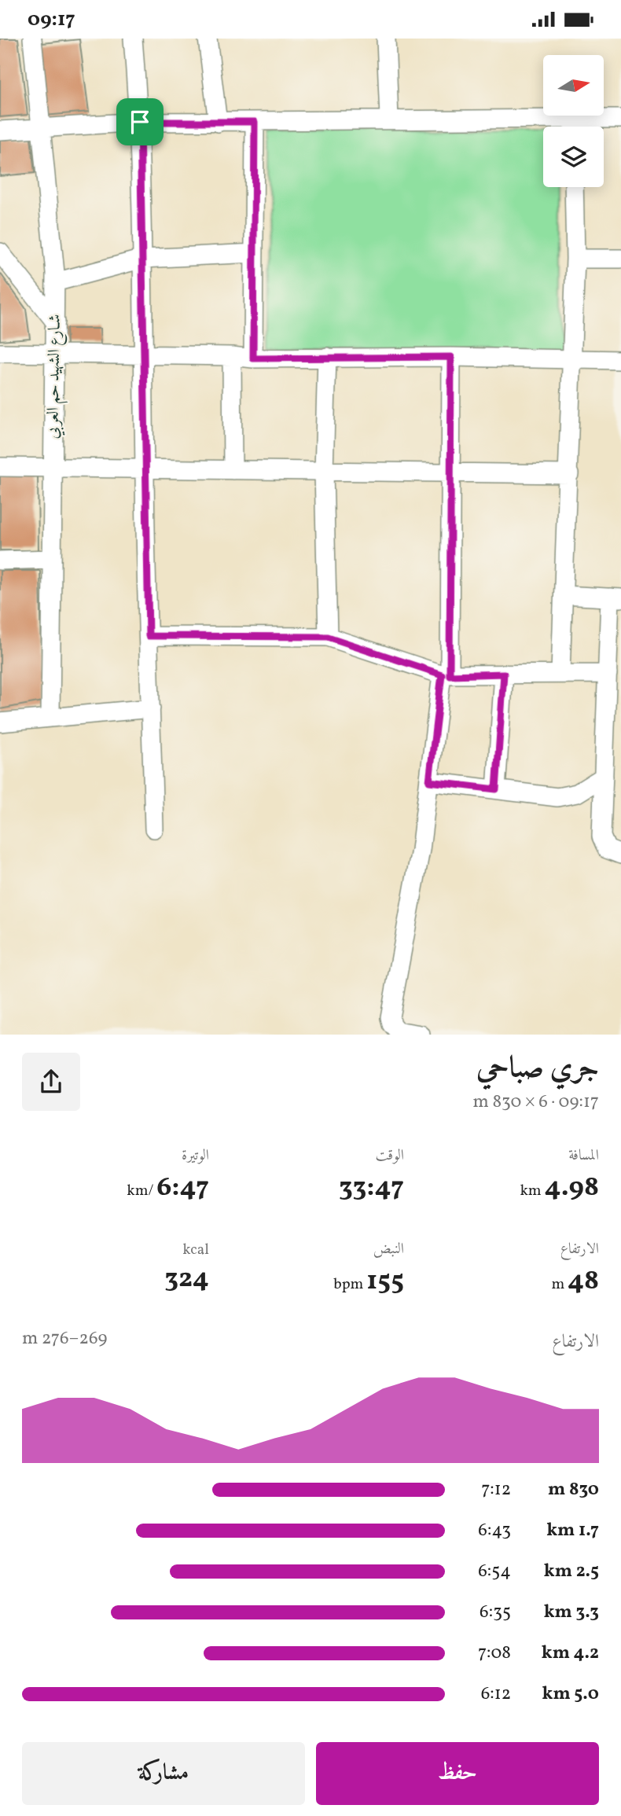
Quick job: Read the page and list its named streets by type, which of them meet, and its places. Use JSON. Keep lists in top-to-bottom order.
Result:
{
  "streets": {
    "street": ["شـارع الشهيد حم العربي"]
  },
  "north": "right",
  "page": {
    "status": "09:17",
    "heading": ["جري صباحي", "09:17 · 6 × 830 m"],
    "stats": [
      ["المسافة", "4.98 km"],
      ["الوقت", "33:47"],
      ["الوتيرة", "6:47 /km"],
      ["الارتفاع", "48 m"],
      ["النبض", "155 bpm"],
      ["kcal", "324"]
    ],
    "chart": ["الارتفاع", "269–276 m"],
    "list": [
      {
        "name": "830 m",
        "note": "7:12"
      },
      {
        "name": "1.7 km",
        "note": "6:43"
      },
      {
        "name": "2.5 km",
        "note": "6:54"
      },
      {
        "name": "3.3 km",
        "note": "6:35"
      },
      {
        "name": "4.2 km",
        "note": "7:08"
      },
      {
        "name": "5.0 km",
        "note": "6:12"
      }
    ],
    "buttons": ["حفظ", "مشاركة"]
  }
}
